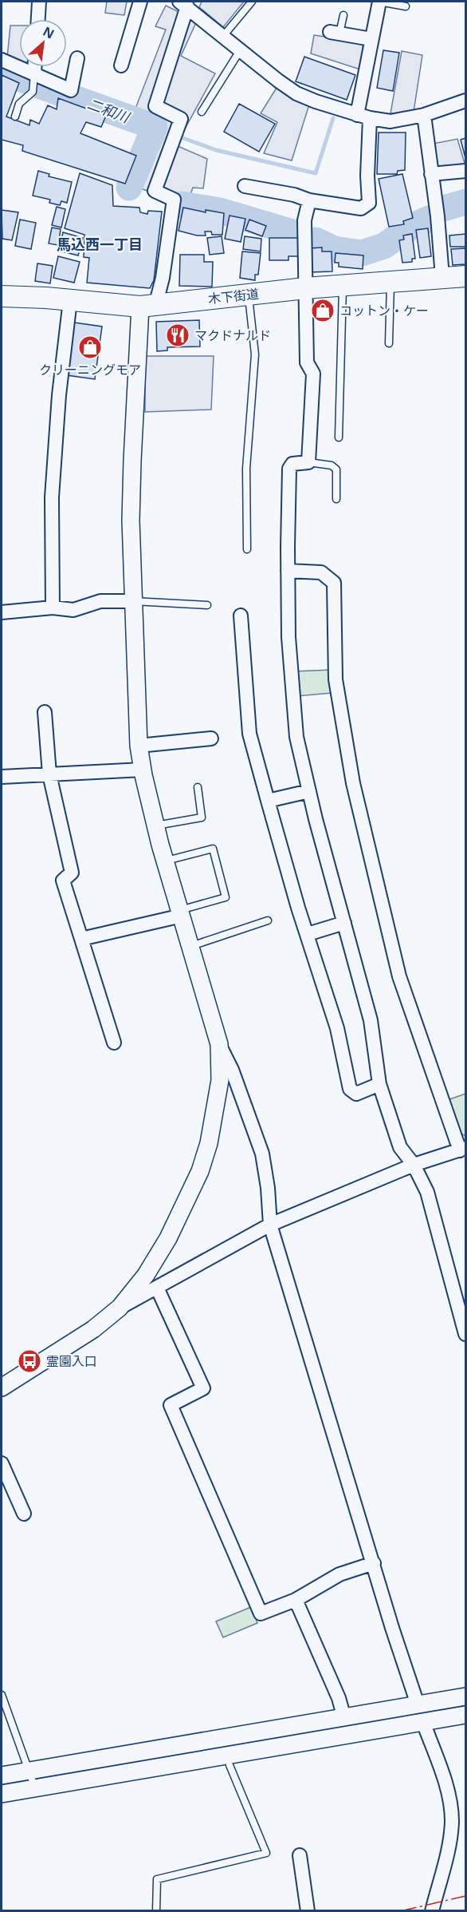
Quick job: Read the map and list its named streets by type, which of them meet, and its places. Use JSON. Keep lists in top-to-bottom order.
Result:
{
  "streets": {
    "main road": ["木下街道"]
  },
  "districts": ["馬込西一丁目"],
  "water": ["二和川"],
  "places": {
    "shop": ["コットン・ケー", "クリーニングモア"],
    "restaurant": ["マクドナルド"],
    "bus stop": ["霊園入口"]
  },
  "north": "top right"
}
